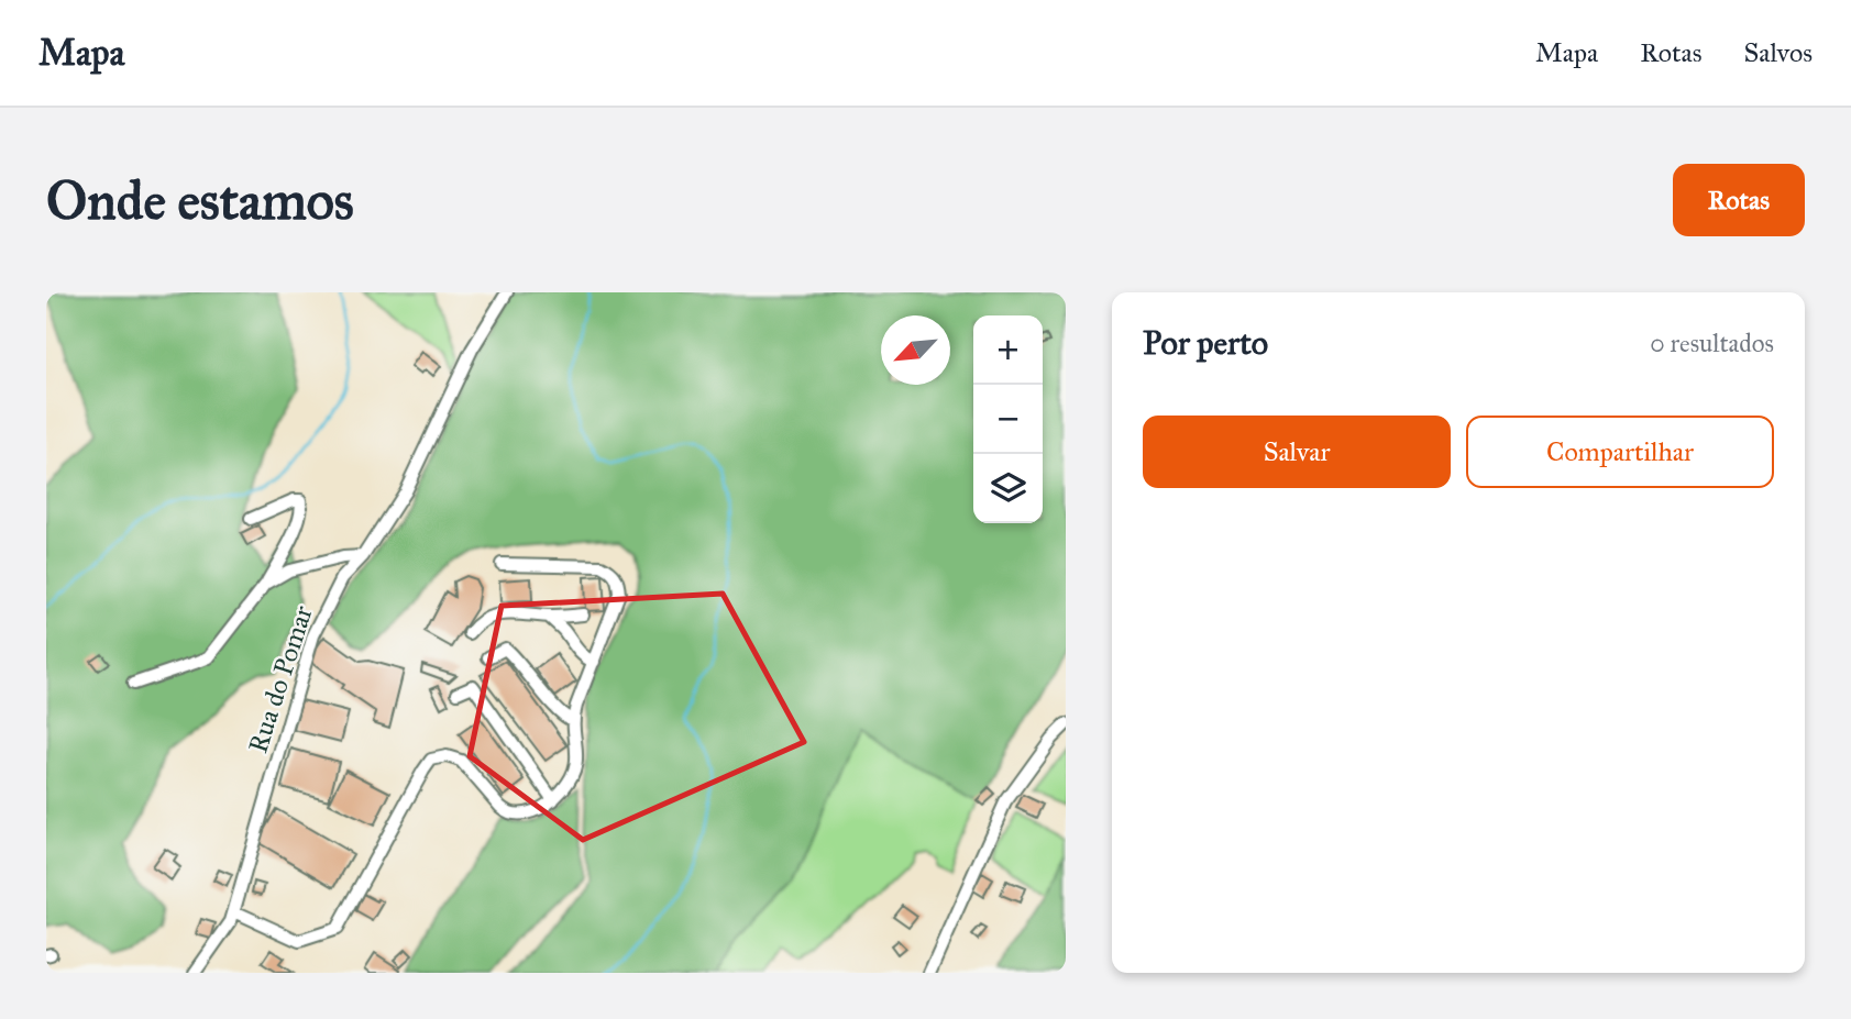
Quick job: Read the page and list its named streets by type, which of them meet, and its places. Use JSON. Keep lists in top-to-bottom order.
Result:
{
  "streets": {
    "street": ["Rua do Pomar"]
  },
  "north": "bottom left",
  "page": {
    "header": "Mapa",
    "nav": ["Mapa", "Rotas", "Salvos"],
    "buttons": [
      "Rotas",
      ["Salvar", "Compartilhar"]
    ],
    "title": "Onde estamos",
    "heading": ["Por perto", "0 resultados"],
    "map_buttons": ["+", "−"]
  }
}
